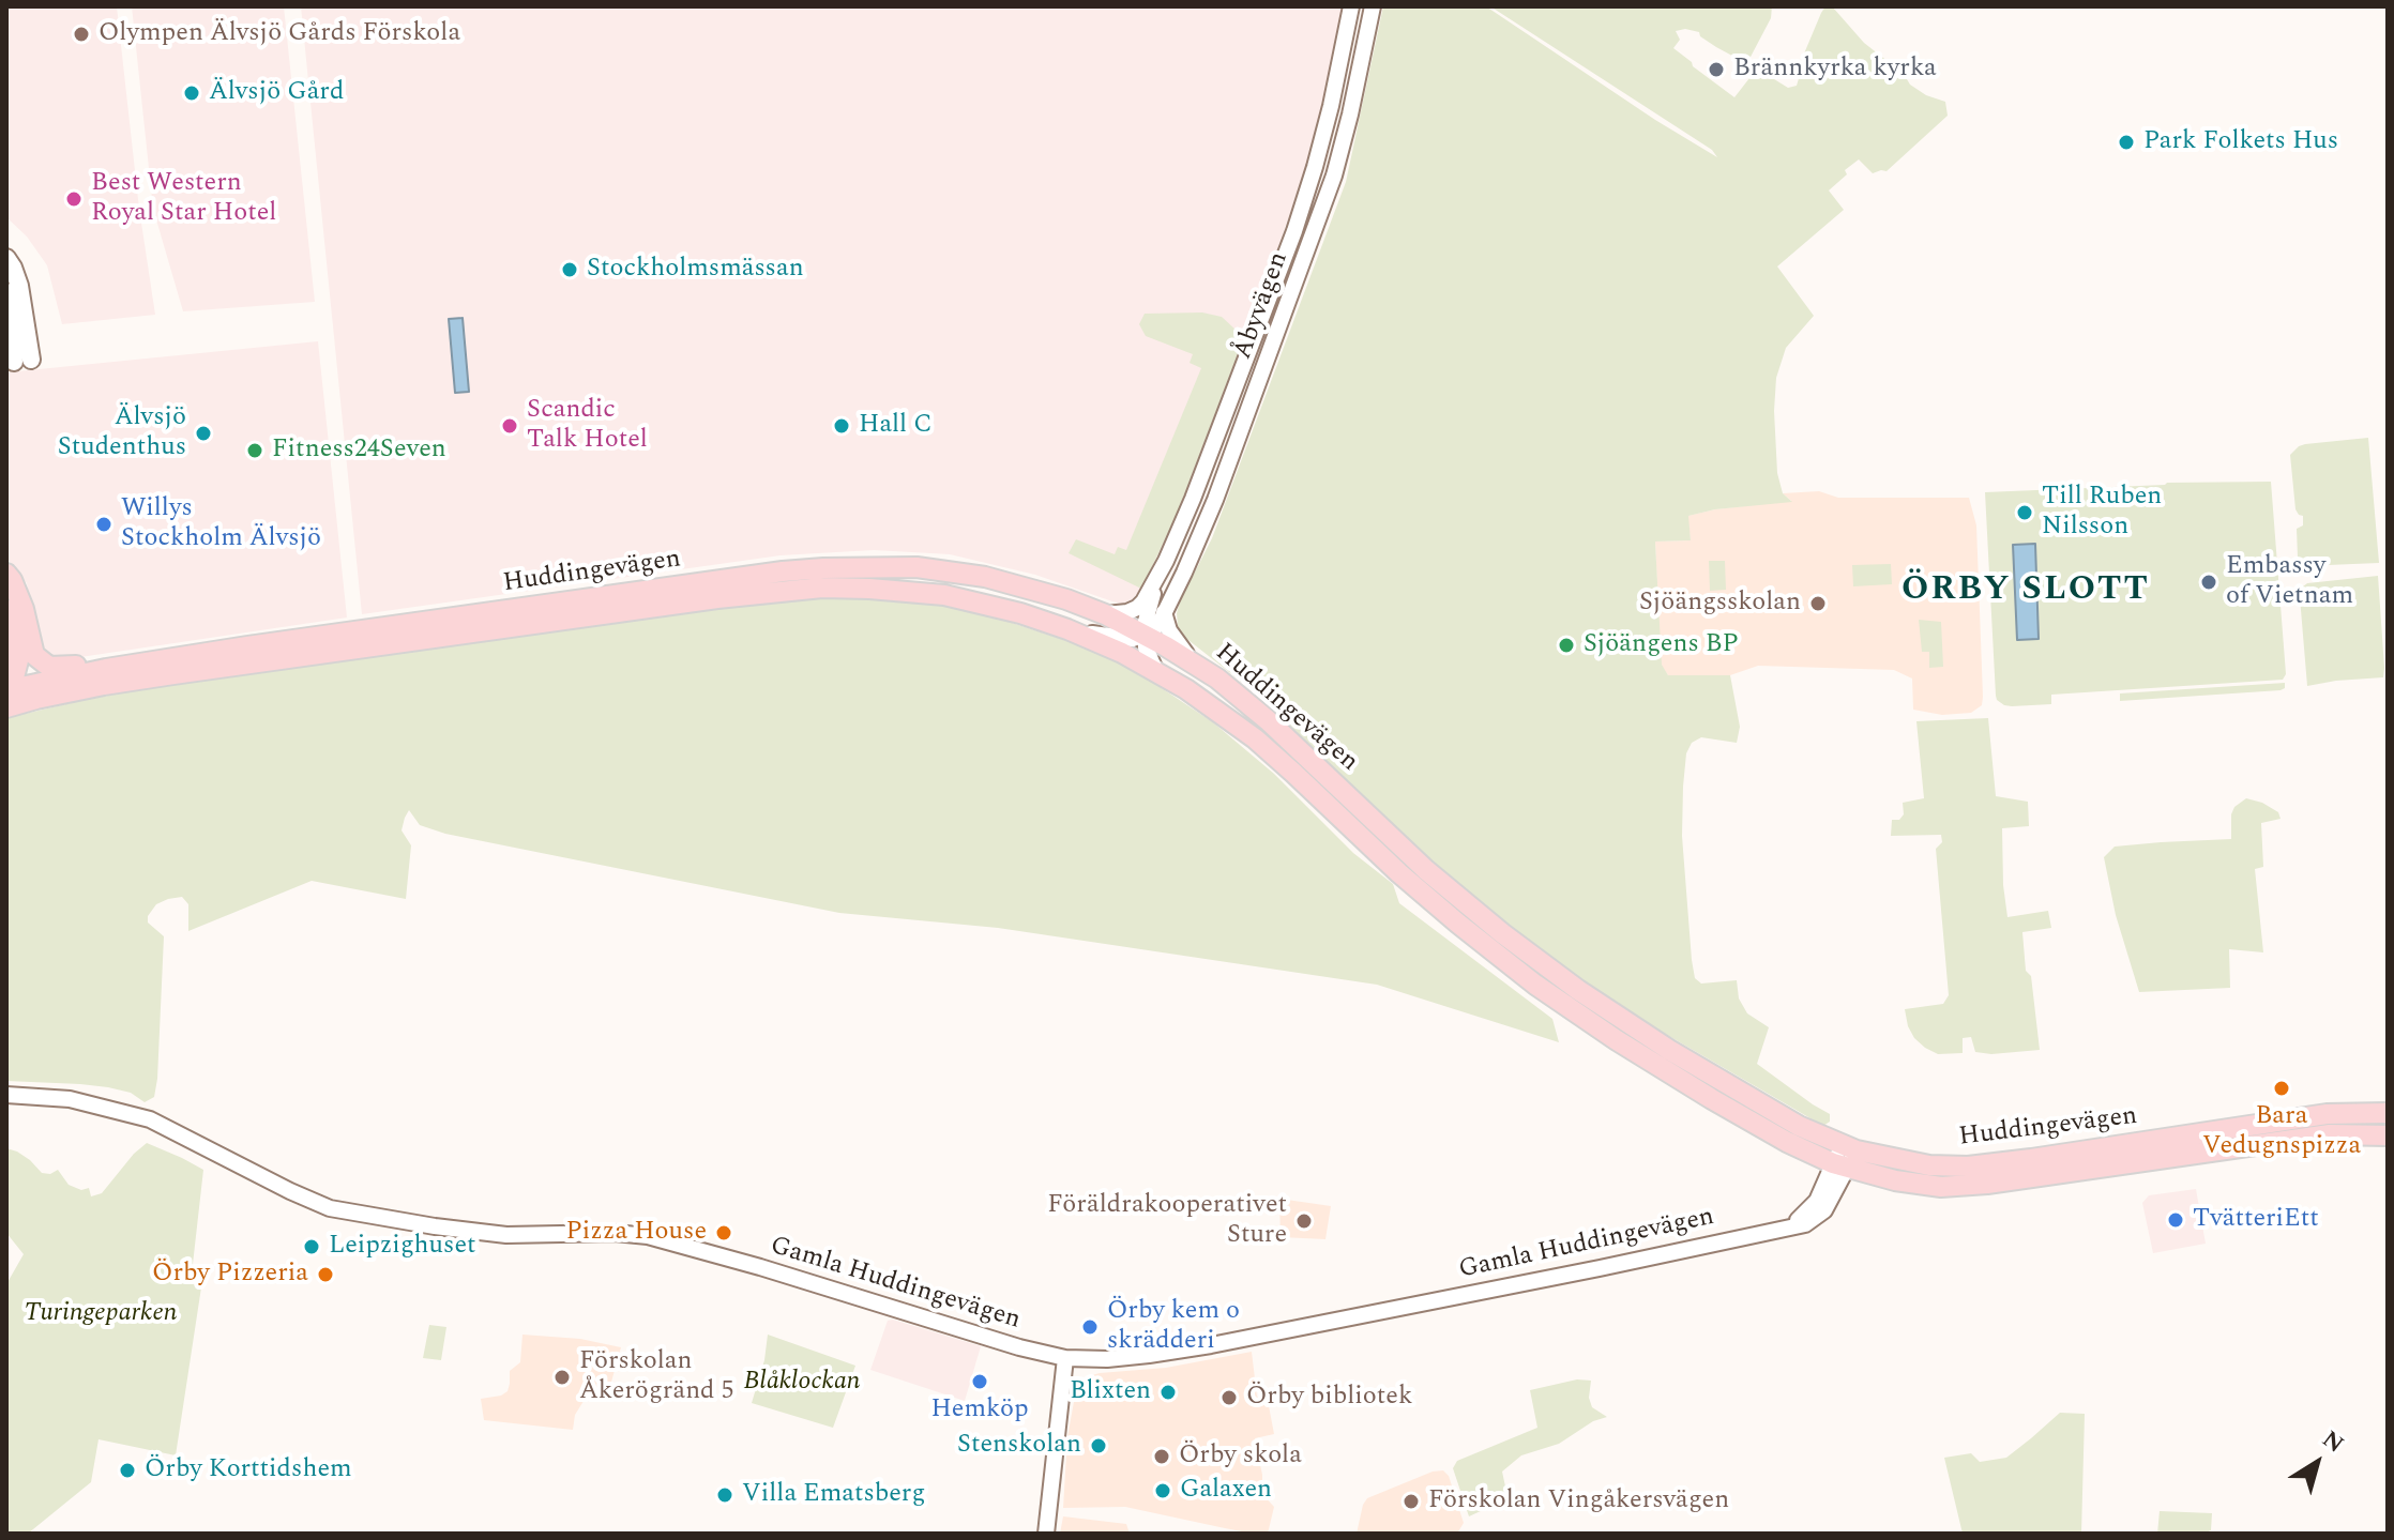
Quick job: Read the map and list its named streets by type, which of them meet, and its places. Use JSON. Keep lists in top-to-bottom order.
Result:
{
  "streets": {
    "main road": ["Huddingevägen"],
    "street": ["Åbyvägen", "Gamla Huddingevägen"]
  },
  "crossings": [
    ["Åbyvägen", "Huddingevägen"],
    ["Huddingevägen", "Gamla Huddingevägen"]
  ],
  "districts": ["ÖRBY SLOTT"],
  "parks": ["Turingeparken", "Blåklockan"],
  "places": [
    "Olympen Älvsjö Gårds Förskola",
    "Brännkyrka kyrka",
    "Älvsjö Gård",
    "Park Folkets Hus",
    "Best Western Royal Star Hotel",
    "Stockholmsmässan",
    "Scandic Talk Hotel",
    "Hall C",
    "Älvsjö Studenthus",
    "Fitness24Seven",
    "Till Ruben Nilsson",
    "Willys Stockholm Älvsjö",
    "Embassy of Vietnam",
    "Sjöängsskolan",
    "Sjöängens BP",
    "Bara Vedugnspizza",
    "TvätteriEtt",
    "Föräldrakooperativet Sture",
    "Pizza House",
    "Leipzighuset",
    "Örby Pizzeria",
    "Örby kem o skrädderi",
    "Förskolan Åkerögränd 5",
    "Hemköp",
    "Blixten",
    "Örby bibliotek",
    "Stenskolan",
    "Örby skola",
    "Örby Korttidshem",
    "Galaxen",
    "Villa Ematsberg",
    "Förskolan Vingåkersvägen"
  ],
  "north": "top right"
}
